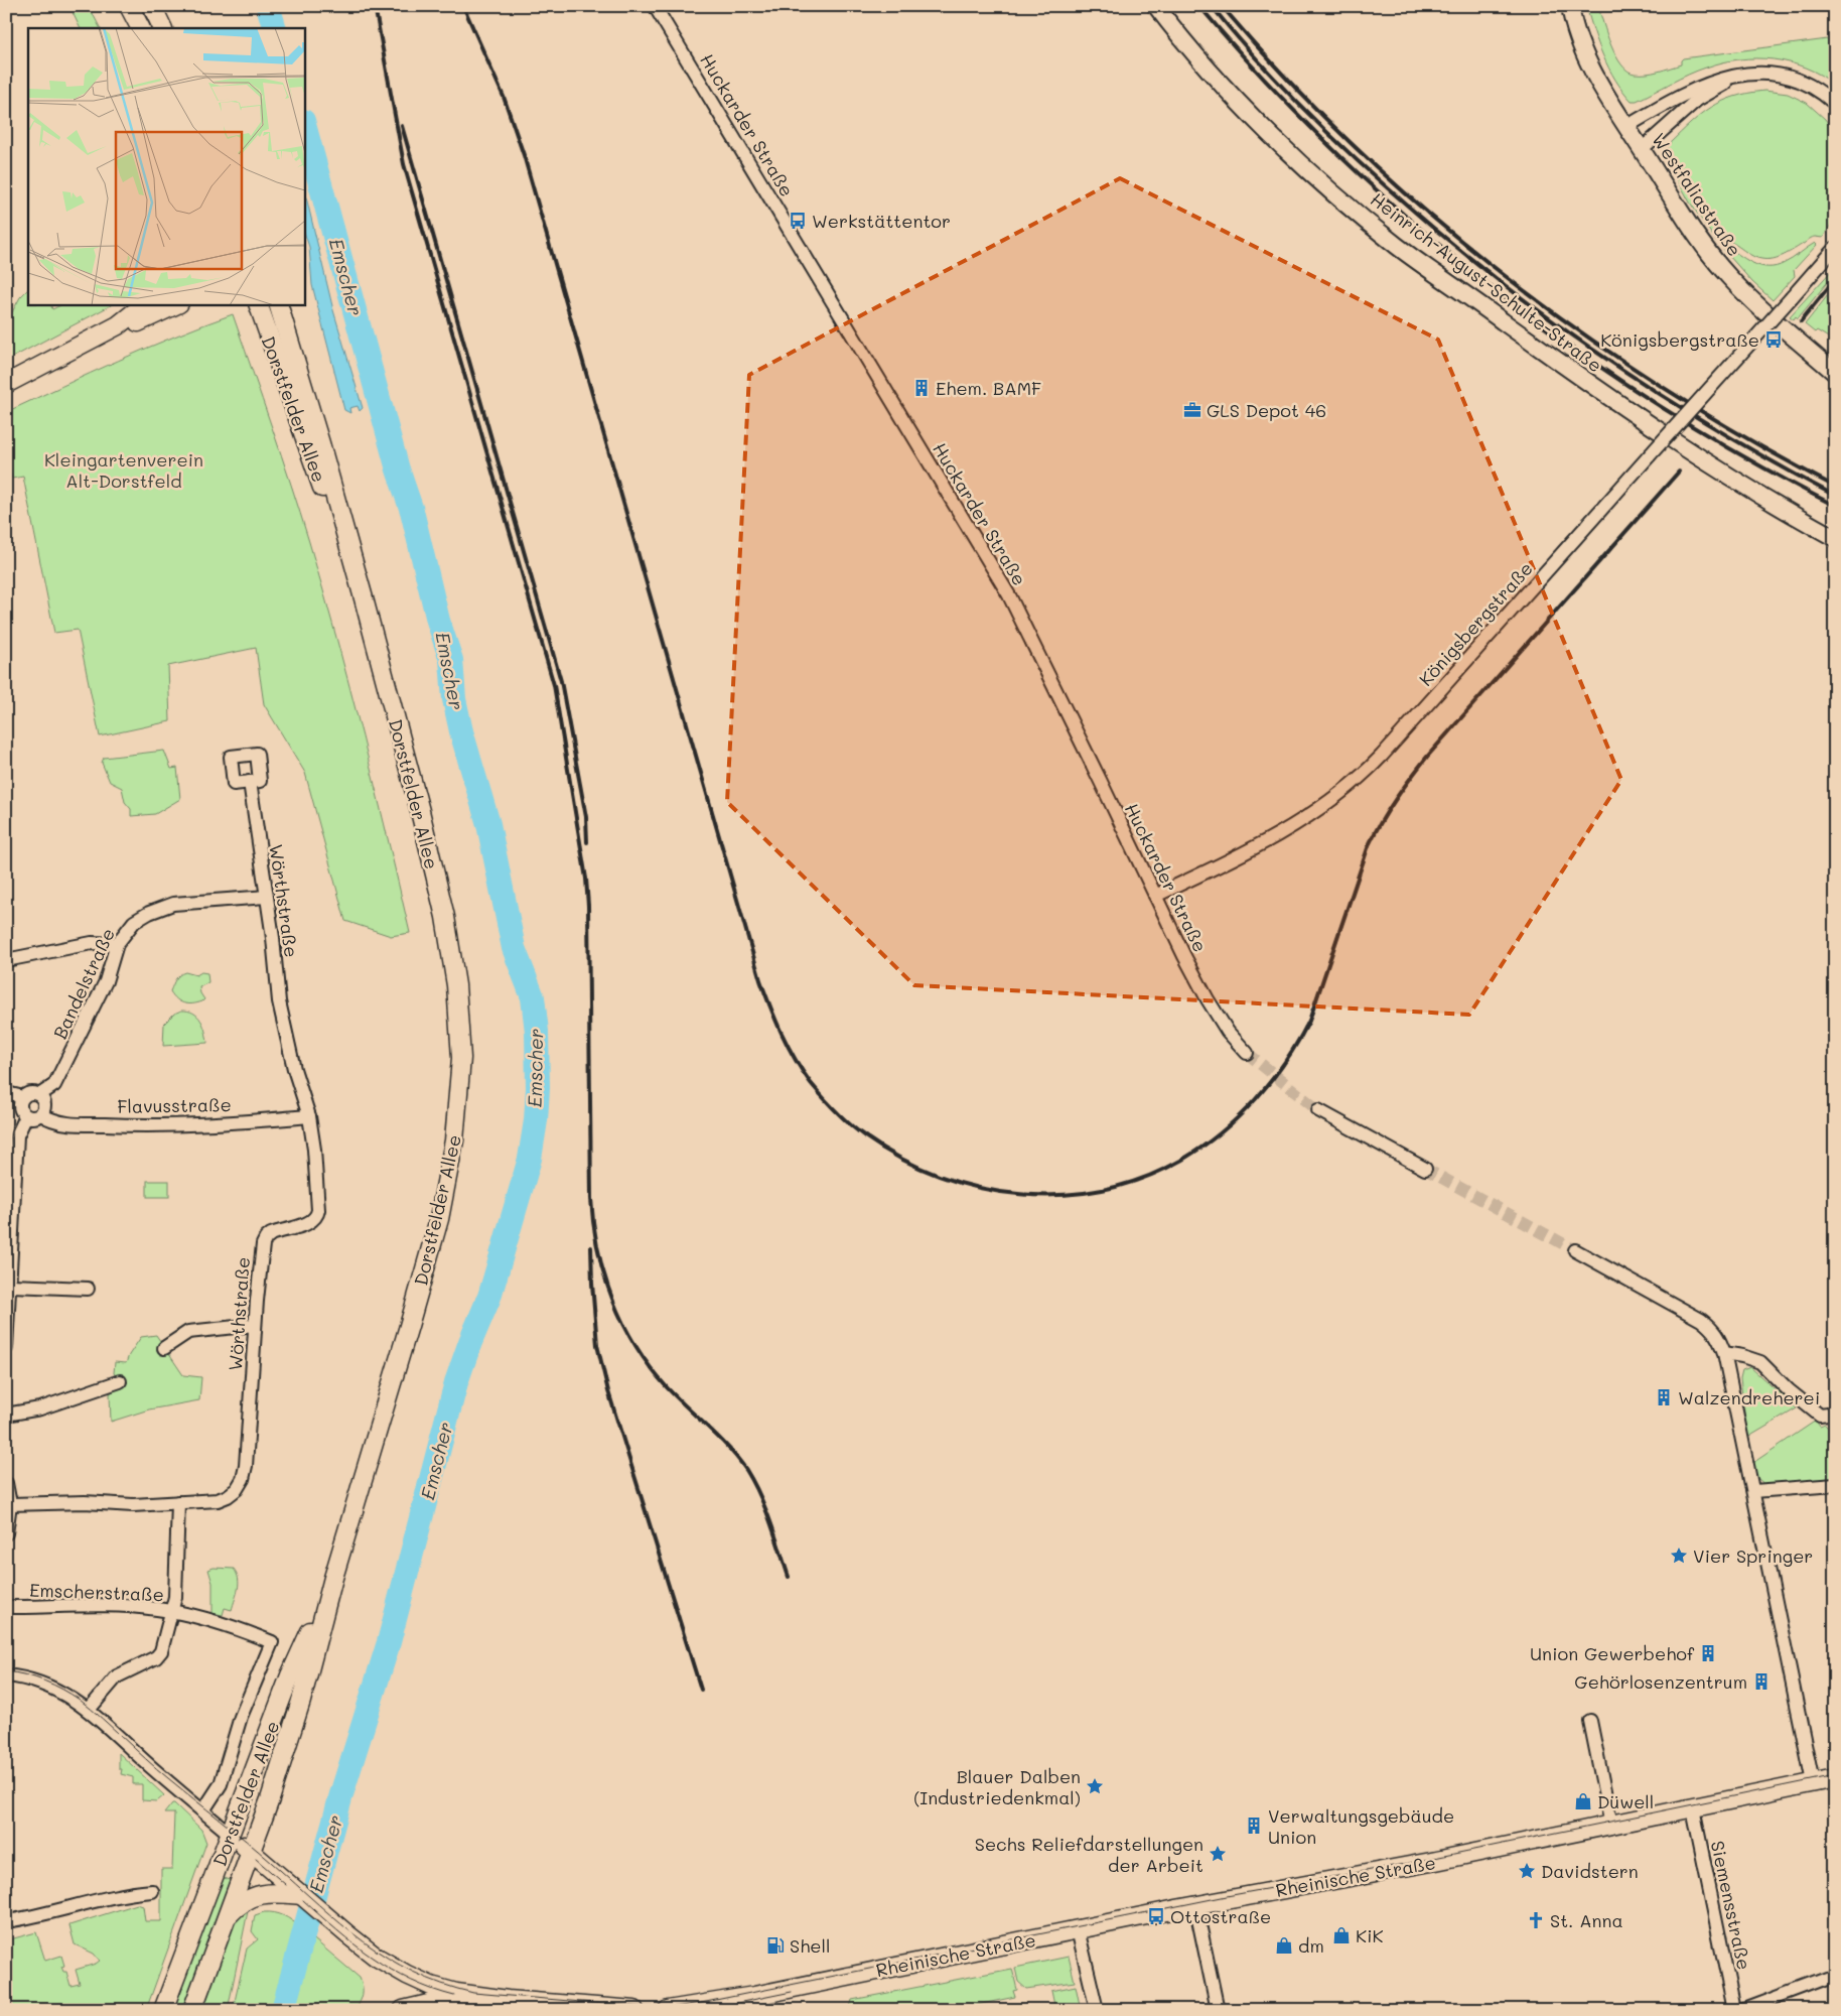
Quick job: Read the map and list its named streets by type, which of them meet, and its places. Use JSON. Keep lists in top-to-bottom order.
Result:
{
  "streets": {
    "main road": ["Dorstfelder Allee", "Rheinische Straße"],
    "street": [
      "Huckarder Straße",
      "Westfaliastraße",
      "Heinrich-August-Schulte-Straße",
      "Königsbergstraße",
      "Wörthstraße",
      "Bandelstraße",
      "Flavusstraße",
      "Emscherstraße",
      "Siemensstraße"
    ]
  },
  "crossings": [
    ["Huckarder Straße", "Königsbergstraße"],
    ["Wörthstraße", "Bandelstraße"],
    ["Wörthstraße", "Flavusstraße"],
    ["Bandelstraße", "Flavusstraße"],
    ["Rheinische Straße", "Siemensstraße"]
  ],
  "water": ["Emscher"],
  "parks": ["Kleingartenverein Alt-Dorstfeld"],
  "places": {
    "bus stop": ["Werkstättentor", "Königsbergstraße", "Ottostraße"],
    "building": [
      "Ehem. BAMF",
      "Walzendreherei",
      "Union Gewerbehof",
      "Gehörlosenzentrum",
      "Verwaltungsgebäude Union"
    ],
    "office": ["GLS Depot 46"],
    "place": [
      "Vier Springer",
      "Blauer Dalben (Industriedenkmal)",
      "Sechs Reliefdarstellungen der Arbeit",
      "Davidstern"
    ],
    "shop": ["Düwell", "KiK", "dm"],
    "church": ["St. Anna"],
    "fuel station": ["Shell"]
  }
}
